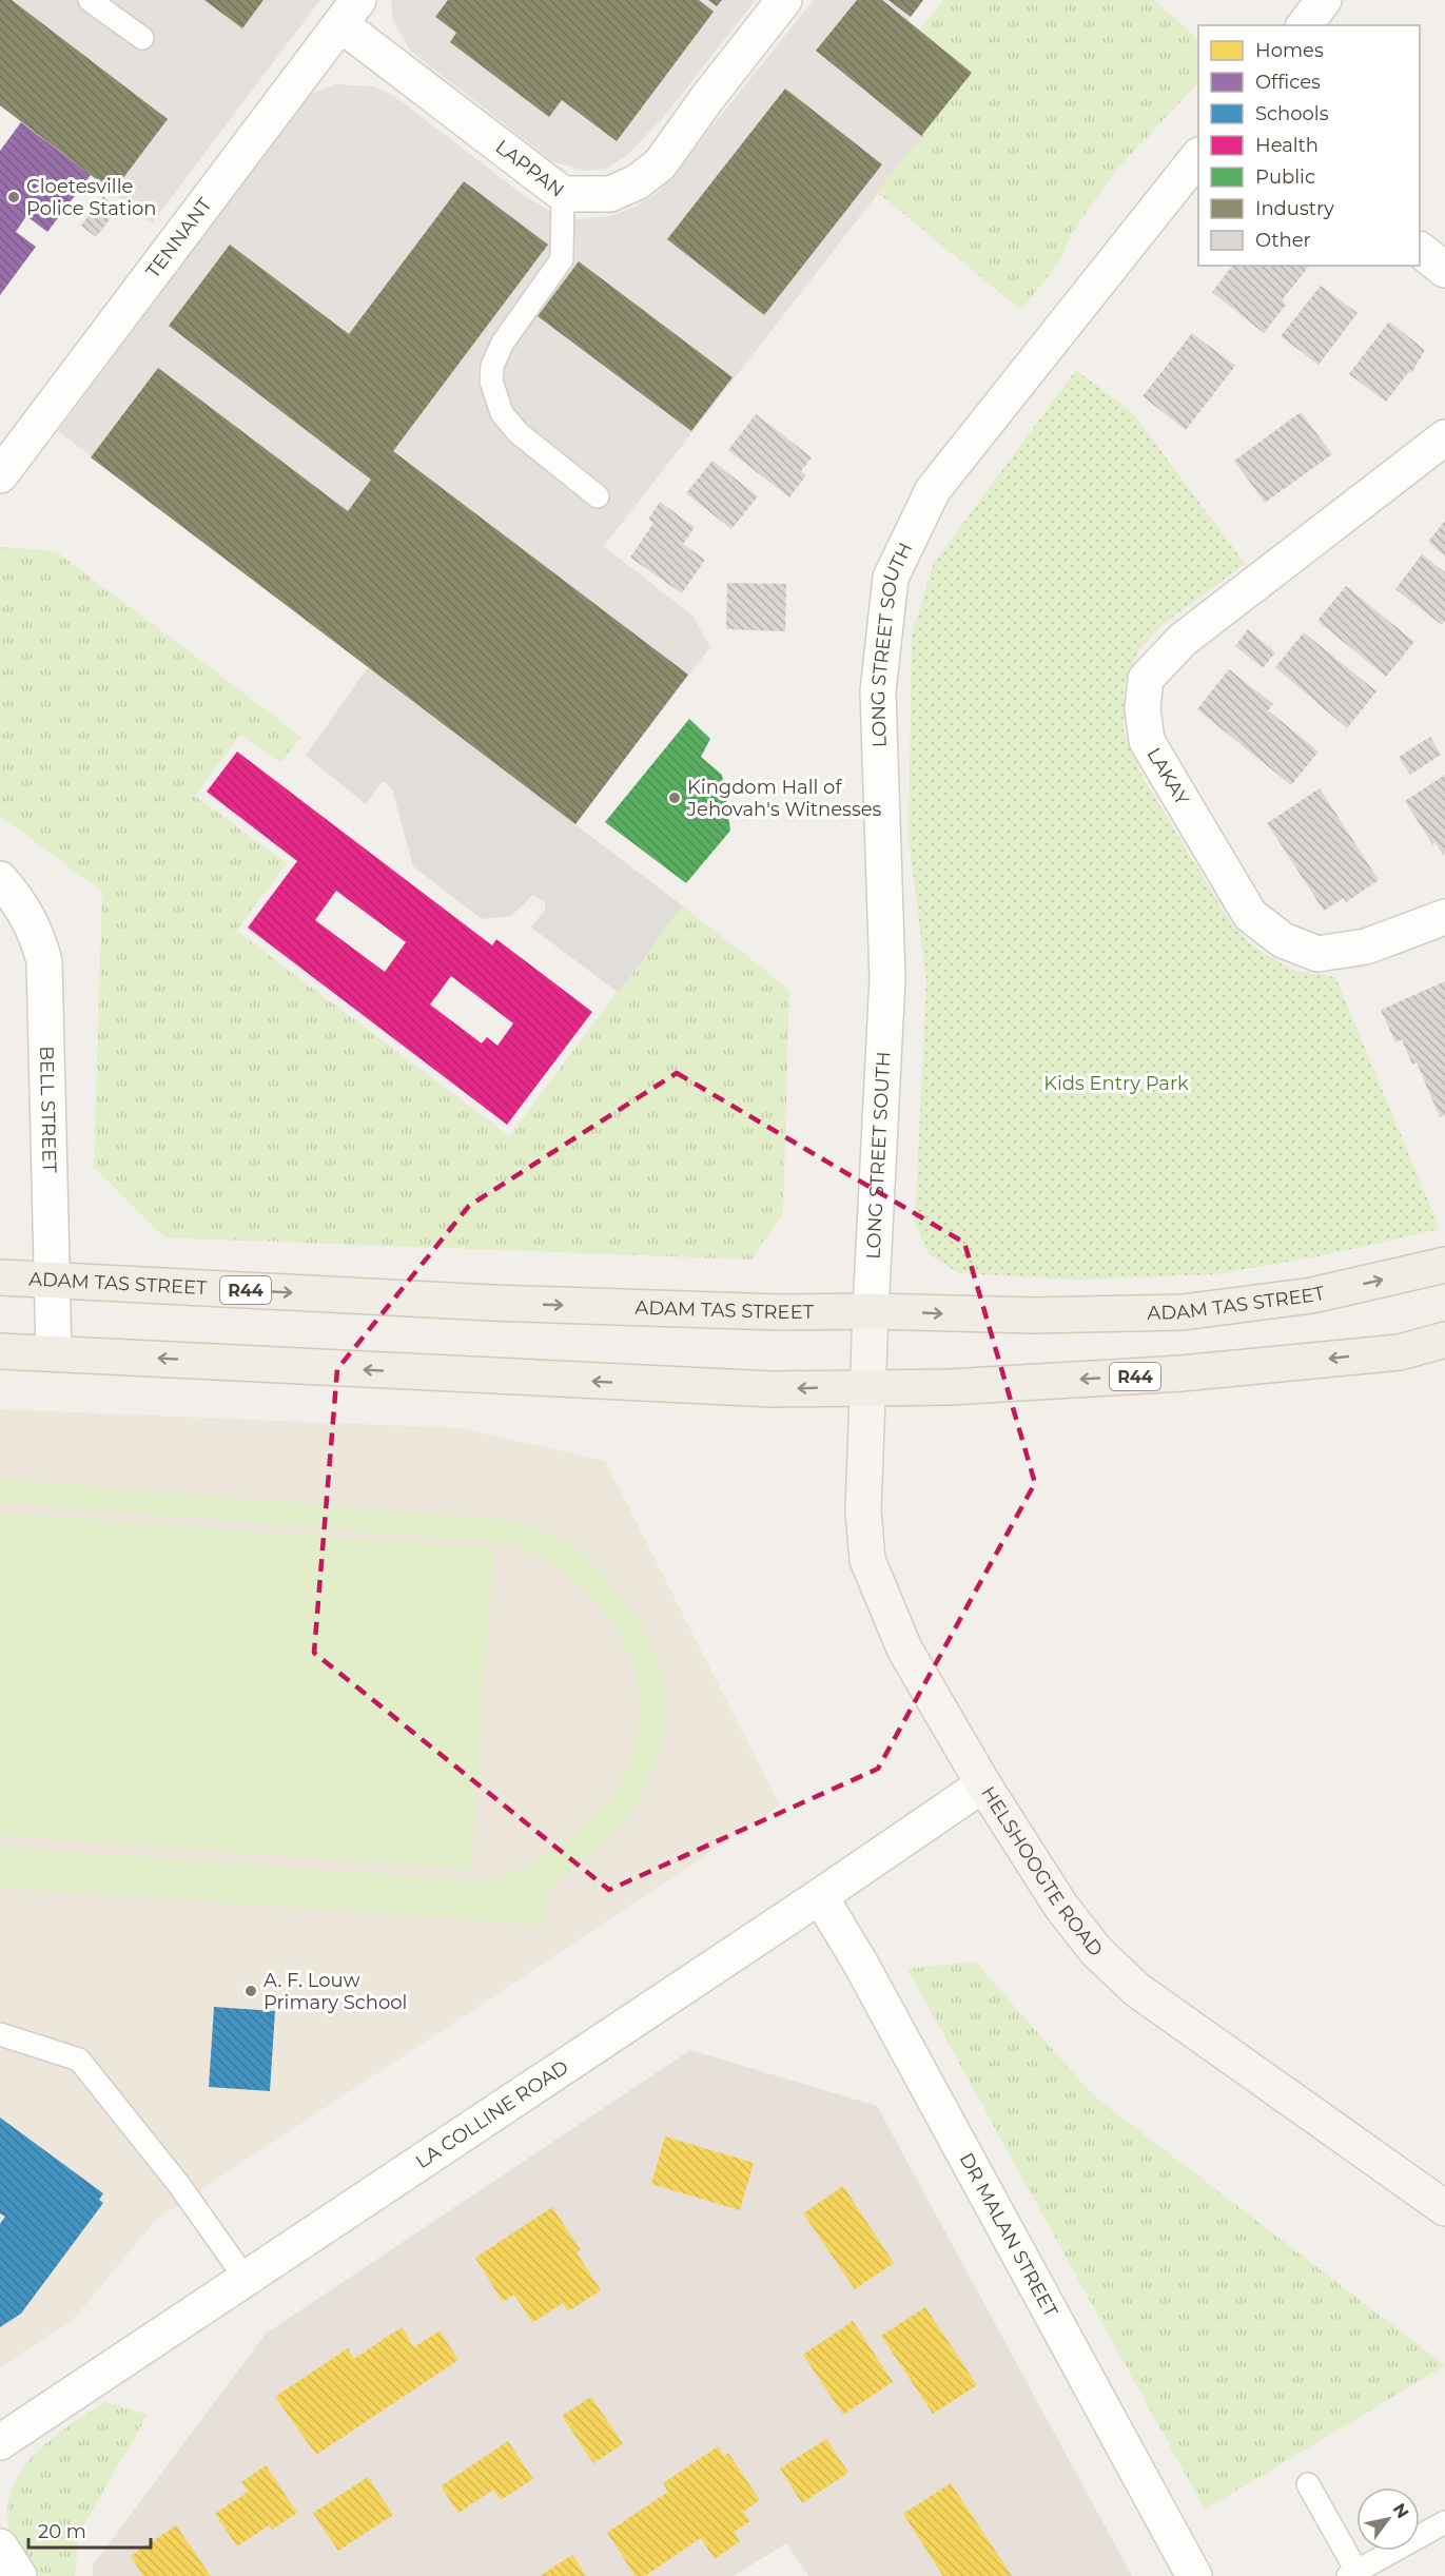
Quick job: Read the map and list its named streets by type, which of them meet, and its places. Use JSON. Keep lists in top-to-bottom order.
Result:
{
  "streets": {
    "main road": ["ADAM TAS STREET", "R44", "HELSHOOGTE ROAD"],
    "street": [
      "LAPPAN",
      "TENNANT",
      "LONG STREET SOUTH",
      "LAKAY",
      "BELL STREET",
      "LA COLLINE ROAD",
      "DR MALAN STREET"
    ]
  },
  "crossings": [
    ["LAPPAN", "TENNANT"],
    ["LONG STREET SOUTH", "ADAM TAS STREET"],
    ["LONG STREET SOUTH", "HELSHOOGTE ROAD"],
    ["BELL STREET", "ADAM TAS STREET"],
    ["BELL STREET", "R44"],
    ["ADAM TAS STREET", "HELSHOOGTE ROAD"],
    ["R44", "HELSHOOGTE ROAD"],
    ["HELSHOOGTE ROAD", "LA COLLINE ROAD"],
    ["LA COLLINE ROAD", "DR MALAN STREET"]
  ],
  "parks": ["Kids Entry Park"],
  "places": ["Cloetesville Police Station", "Kingdom Hall of Jehovah's Witnesses", "A. F. Louw Primary School"],
  "legend": [
    "Homes",
    "Offices",
    "Schools",
    "Health",
    "Public",
    "Industry",
    "Other"
  ],
  "scale_bar": "20 m",
  "north": "top right"
}
